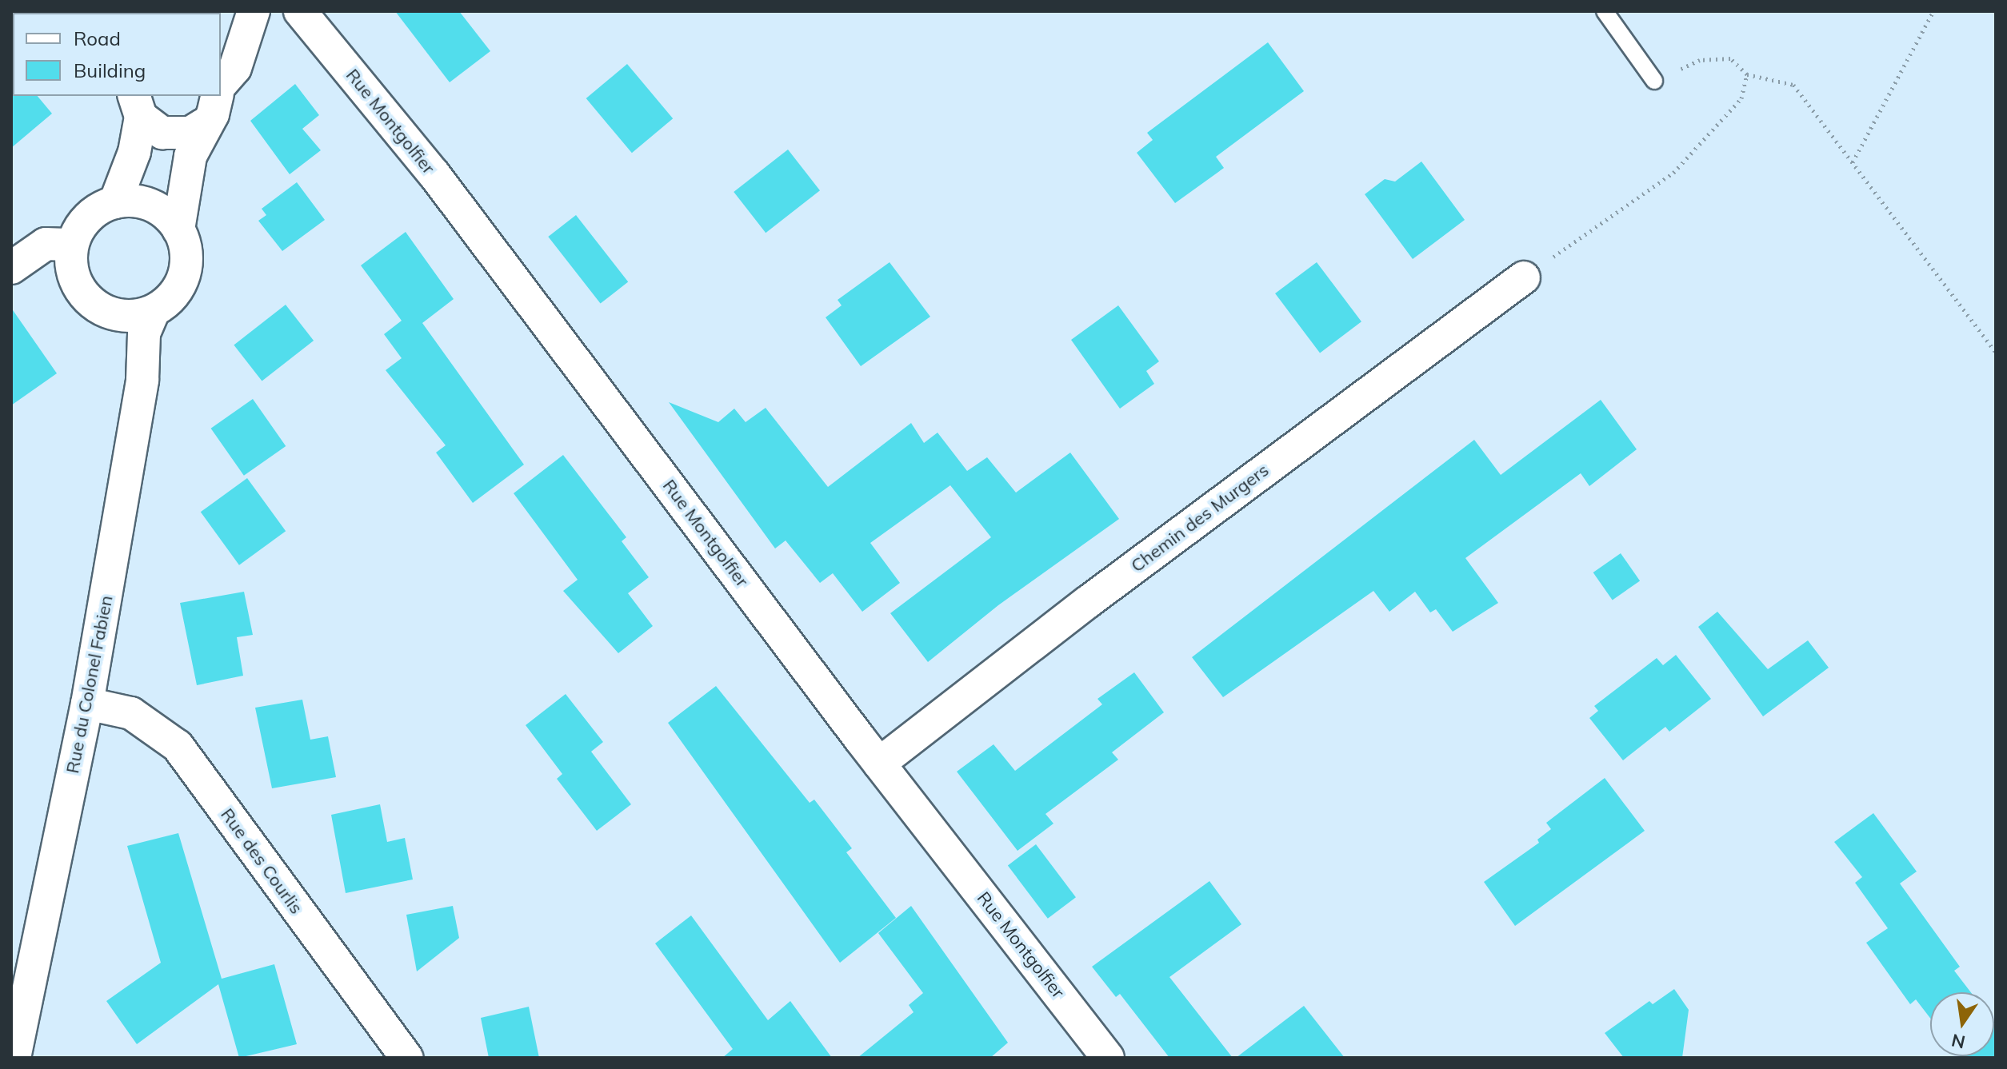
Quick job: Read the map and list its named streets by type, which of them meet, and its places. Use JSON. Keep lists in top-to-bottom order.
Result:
{
  "streets": {
    "street": [
      "Rue Montgolfier",
      "Chemin des Murgers",
      "Rue du Colonel Fabien",
      "Rue des Courlis"
    ]
  },
  "crossings": [
    ["Rue Montgolfier", "Chemin des Murgers"],
    ["Rue du Colonel Fabien", "Rue des Courlis"]
  ],
  "legend": ["Road", "Building"],
  "north": "bottom"
}
